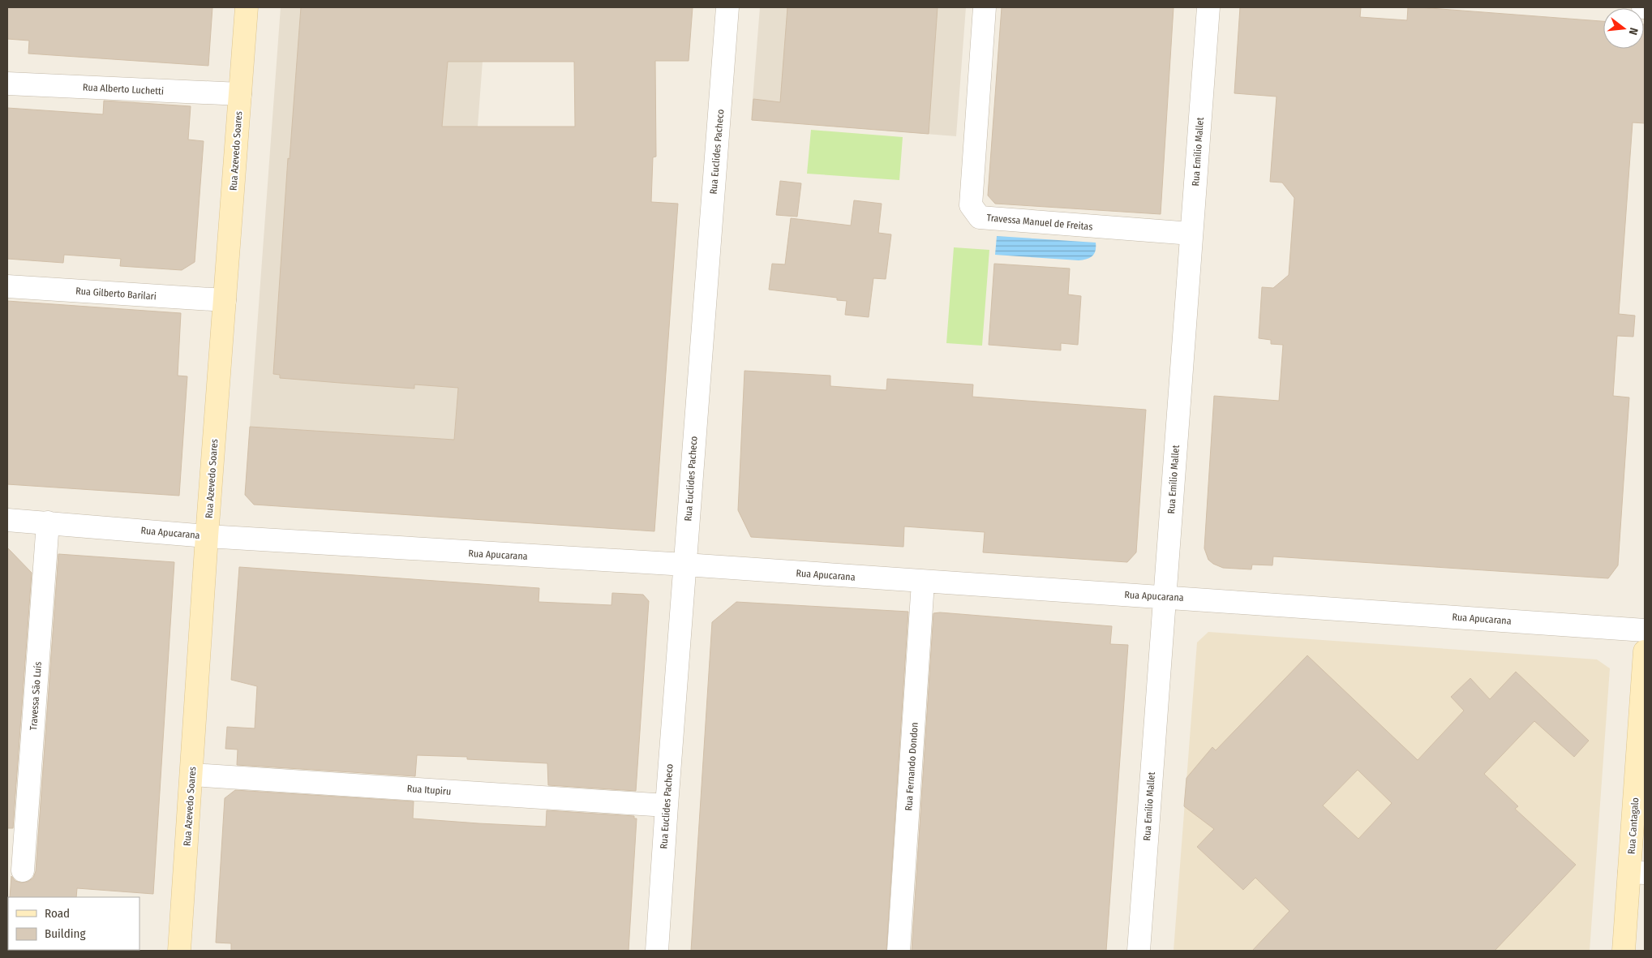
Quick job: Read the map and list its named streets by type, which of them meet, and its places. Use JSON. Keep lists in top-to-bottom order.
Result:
{
  "streets": {
    "street": [
      "Rua Alberto Luchetti",
      "Rua Azevedo Soares",
      "Rua Euclides Pacheco",
      "Rua Emílio Mallet",
      "Travessa Manuel de Freitas",
      "Rua Gilberto Barilari",
      "Rua Apucarana",
      "Travessa São Luís",
      "Rua Fernando Dondon",
      "Rua Itupiru",
      "Rua Cantagalo"
    ]
  },
  "crossings": [
    ["Rua Alberto Luchetti", "Rua Azevedo Soares"],
    ["Rua Azevedo Soares", "Rua Gilberto Barilari"],
    ["Rua Azevedo Soares", "Rua Apucarana"],
    ["Rua Azevedo Soares", "Rua Itupiru"],
    ["Rua Euclides Pacheco", "Rua Apucarana"],
    ["Rua Euclides Pacheco", "Rua Itupiru"],
    ["Rua Emílio Mallet", "Travessa Manuel de Freitas"],
    ["Rua Emílio Mallet", "Rua Apucarana"],
    ["Rua Apucarana", "Travessa São Luís"],
    ["Rua Apucarana", "Rua Fernando Dondon"]
  ],
  "legend": ["Road", "Building"],
  "north": "right"
}
